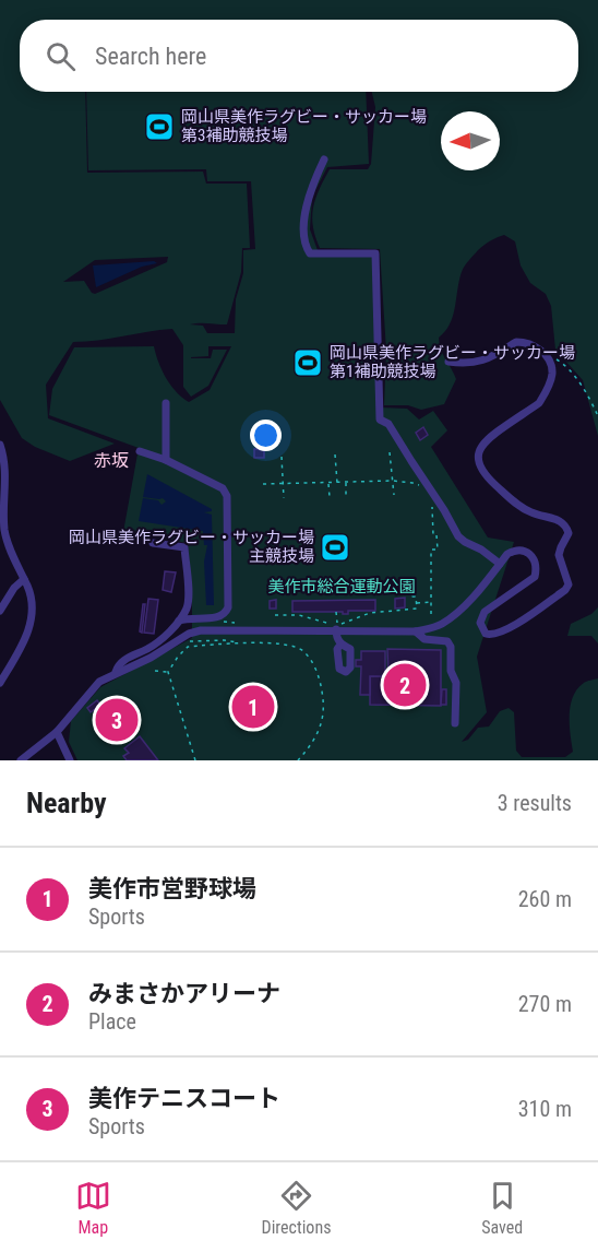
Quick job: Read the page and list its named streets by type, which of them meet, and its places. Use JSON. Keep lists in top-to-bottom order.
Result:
{
  "districts": ["赤坂"],
  "parks": ["美作市総合運動公園"],
  "places": {
    "sports": ["岡山県美作ラグビー・サッカー場 第3補助競技場", "岡山県美作ラグビー・サッカー場 第1補助競技場", "岡山県美作ラグビー・サッカー場 主競技場"]
  },
  "north": "left",
  "page": {
    "search": "Search here",
    "pins": ["2", "1", "3"],
    "heading": ["Nearby", "3 results"],
    "list": [
      {
        "mark": "1",
        "name": "美作市営野球場",
        "note": "Sports",
        "value": "260 m"
      },
      {
        "mark": "2",
        "name": "みまさかアリーナ",
        "note": "Place",
        "value": "270 m"
      },
      {
        "mark": "3",
        "name": "美作テニスコート",
        "note": "Sports",
        "value": "310 m"
      }
    ],
    "nav": ["Map", "Directions", "Saved"]
  }
}
